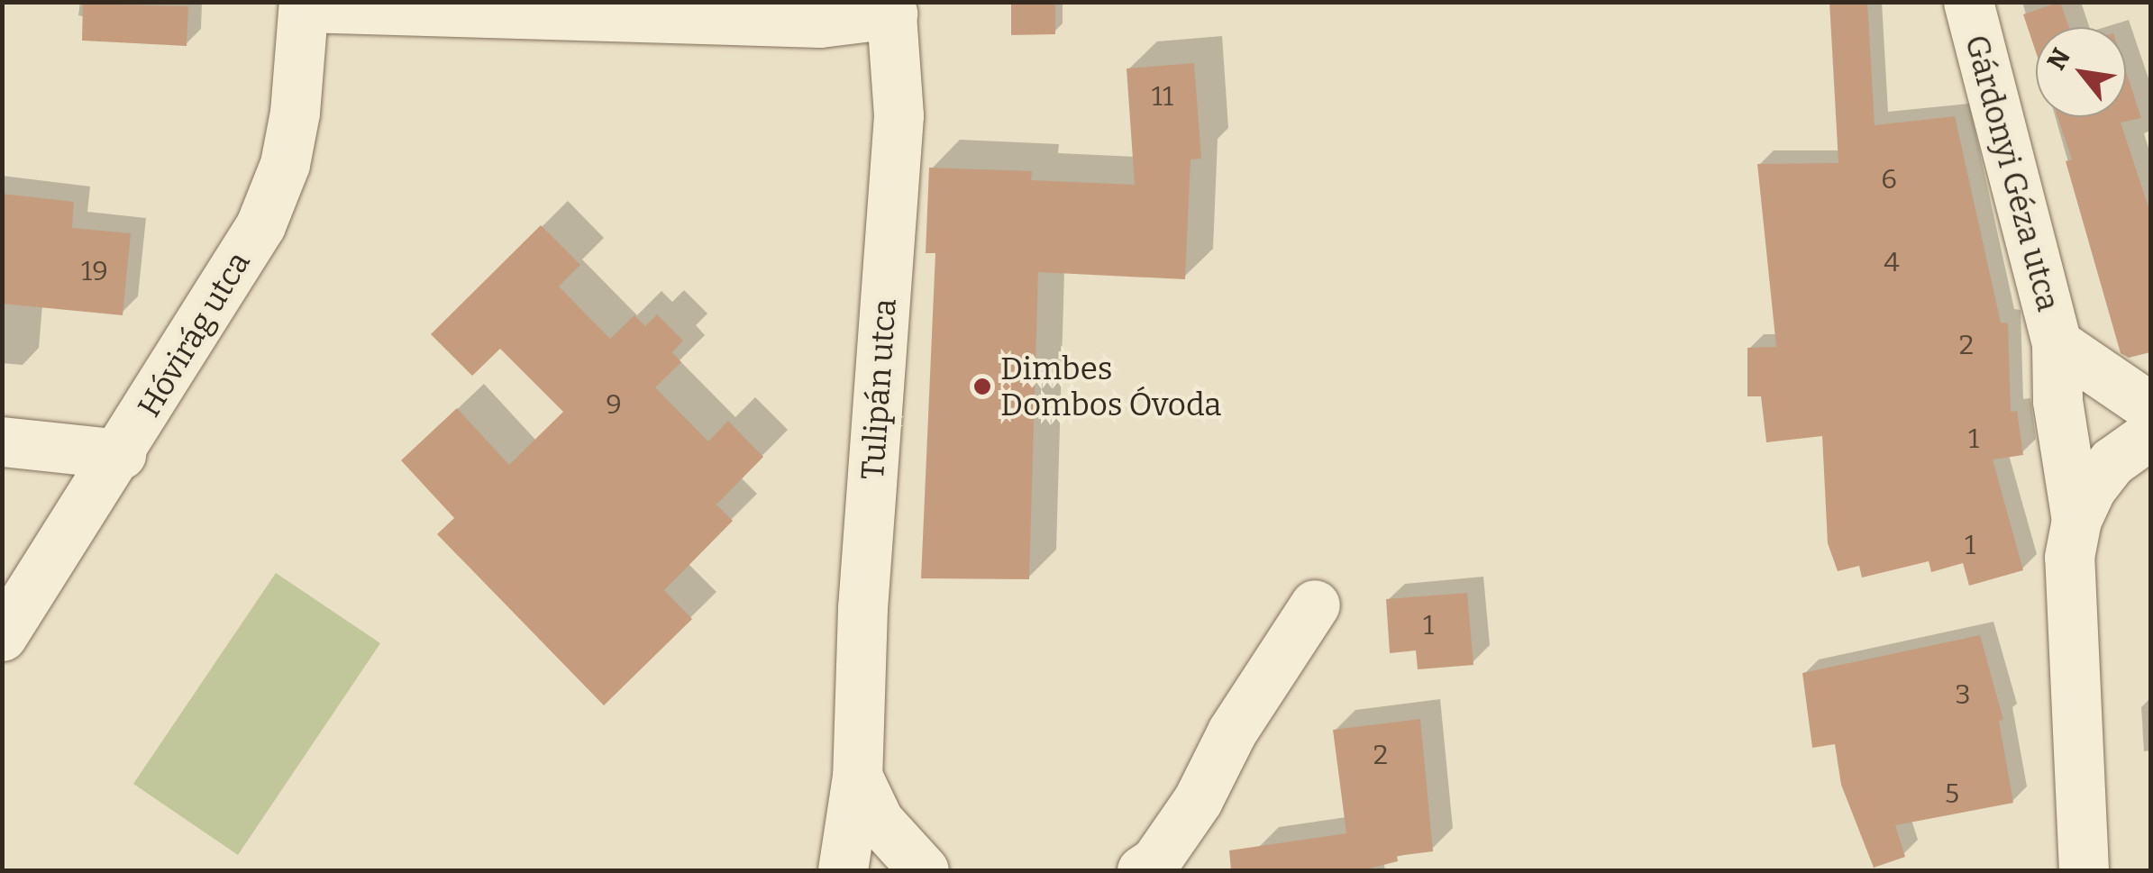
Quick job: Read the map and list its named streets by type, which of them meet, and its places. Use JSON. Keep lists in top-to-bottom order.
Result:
{
  "streets": {
    "street": ["Gárdonyi Géza utca", "Hóvirág utca", "Tulipán utca"]
  },
  "places": ["Dimbes Dombos Óvoda"],
  "house_numbers": [
    "11",
    "6",
    "4",
    "19",
    "2",
    "9",
    "1",
    "1",
    "1",
    "3",
    "2",
    "5"
  ],
  "north": "top left"
}
